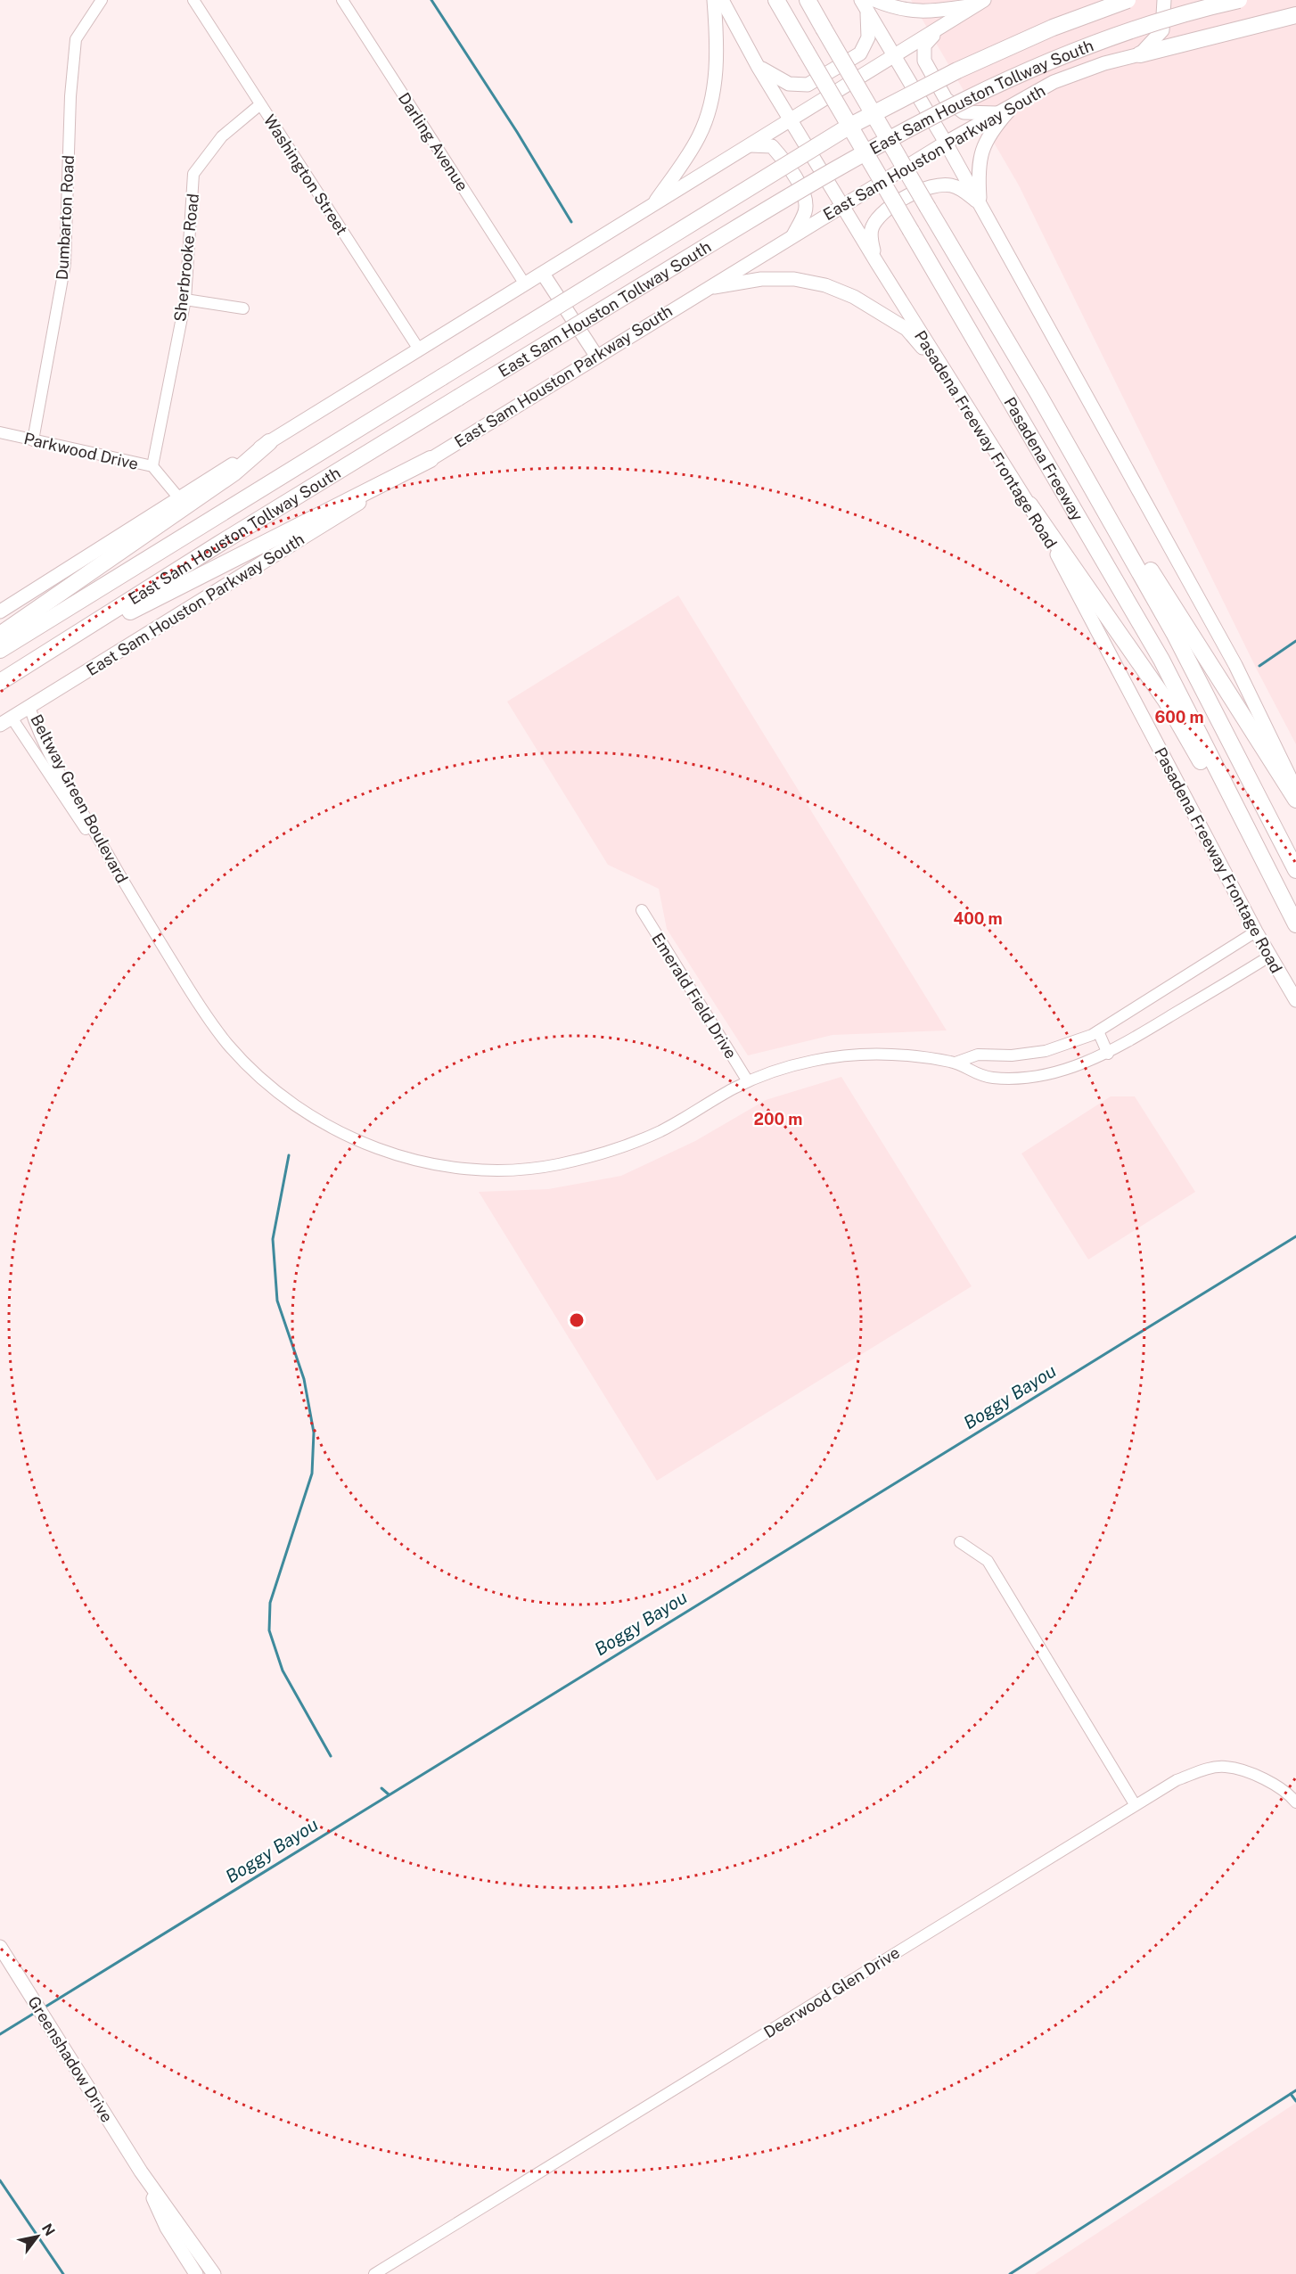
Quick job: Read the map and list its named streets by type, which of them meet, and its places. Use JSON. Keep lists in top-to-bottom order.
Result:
{
  "streets": {
    "highway": ["East Sam Houston Tollway South", "Pasadena Freeway"],
    "main road": ["East Sam Houston Parkway South", "Pasadena Freeway Frontage Road", "Greenshadow Drive"],
    "street": [
      "Darling Avenue",
      "Washington Street",
      "Dumbarton Road",
      "Sherbrooke Road",
      "Parkwood Drive",
      "Beltway Green Boulevard",
      "Emerald Field Drive",
      "Deerwood Glen Drive"
    ]
  },
  "crossings": [
    ["East Sam Houston Parkway South", "Pasadena Freeway Frontage Road"],
    ["East Sam Houston Parkway South", "Beltway Green Boulevard"],
    ["Washington Street", "Sherbrooke Road"],
    ["Dumbarton Road", "Parkwood Drive"],
    ["Sherbrooke Road", "Parkwood Drive"],
    ["Pasadena Freeway Frontage Road", "Beltway Green Boulevard"],
    ["Beltway Green Boulevard", "Emerald Field Drive"]
  ],
  "water": ["Boggy Bayou"],
  "north": "top right",
  "rings": ["600 m", "400 m", "200 m"]
}
